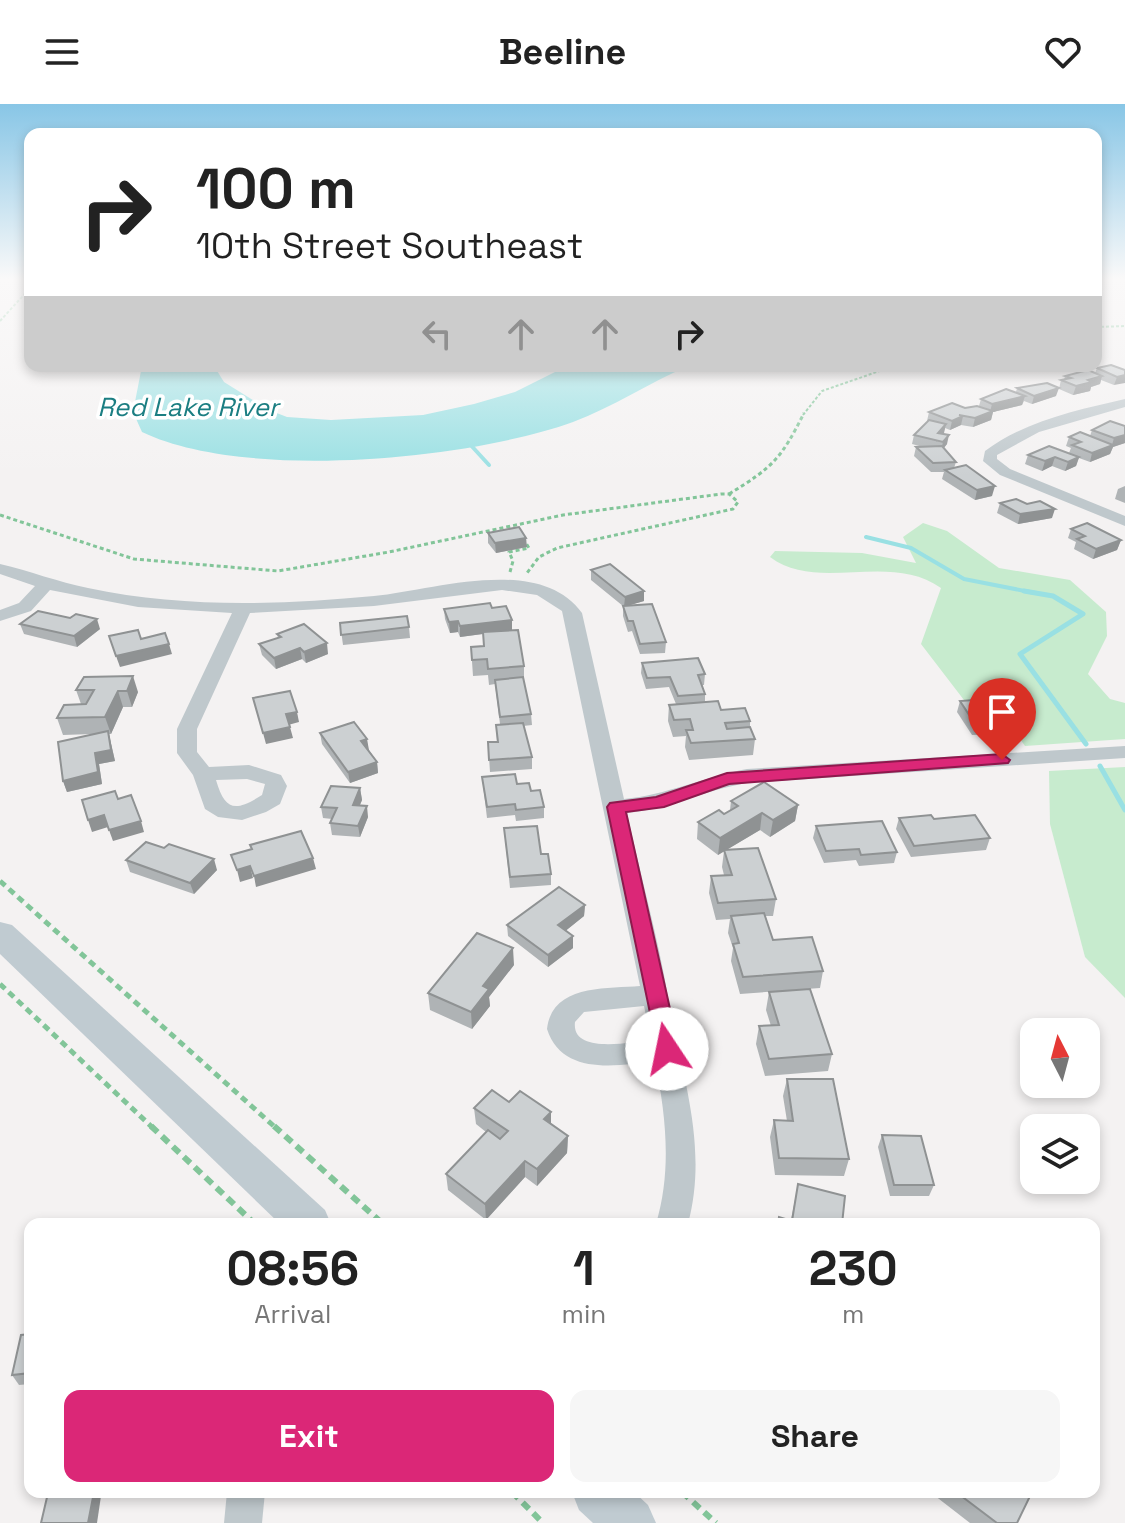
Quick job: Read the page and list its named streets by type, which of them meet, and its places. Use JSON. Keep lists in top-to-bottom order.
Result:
{
  "water": ["Red Lake River"],
  "north": "top",
  "page": {
    "header": "Beeline",
    "turn": ["100 m", "10th Street Southeast"],
    "eta": [
      "08:56",
      "Arrival",
      "1",
      "min",
      "230",
      "m"
    ],
    "buttons": ["Exit", "Share"]
  }
}
